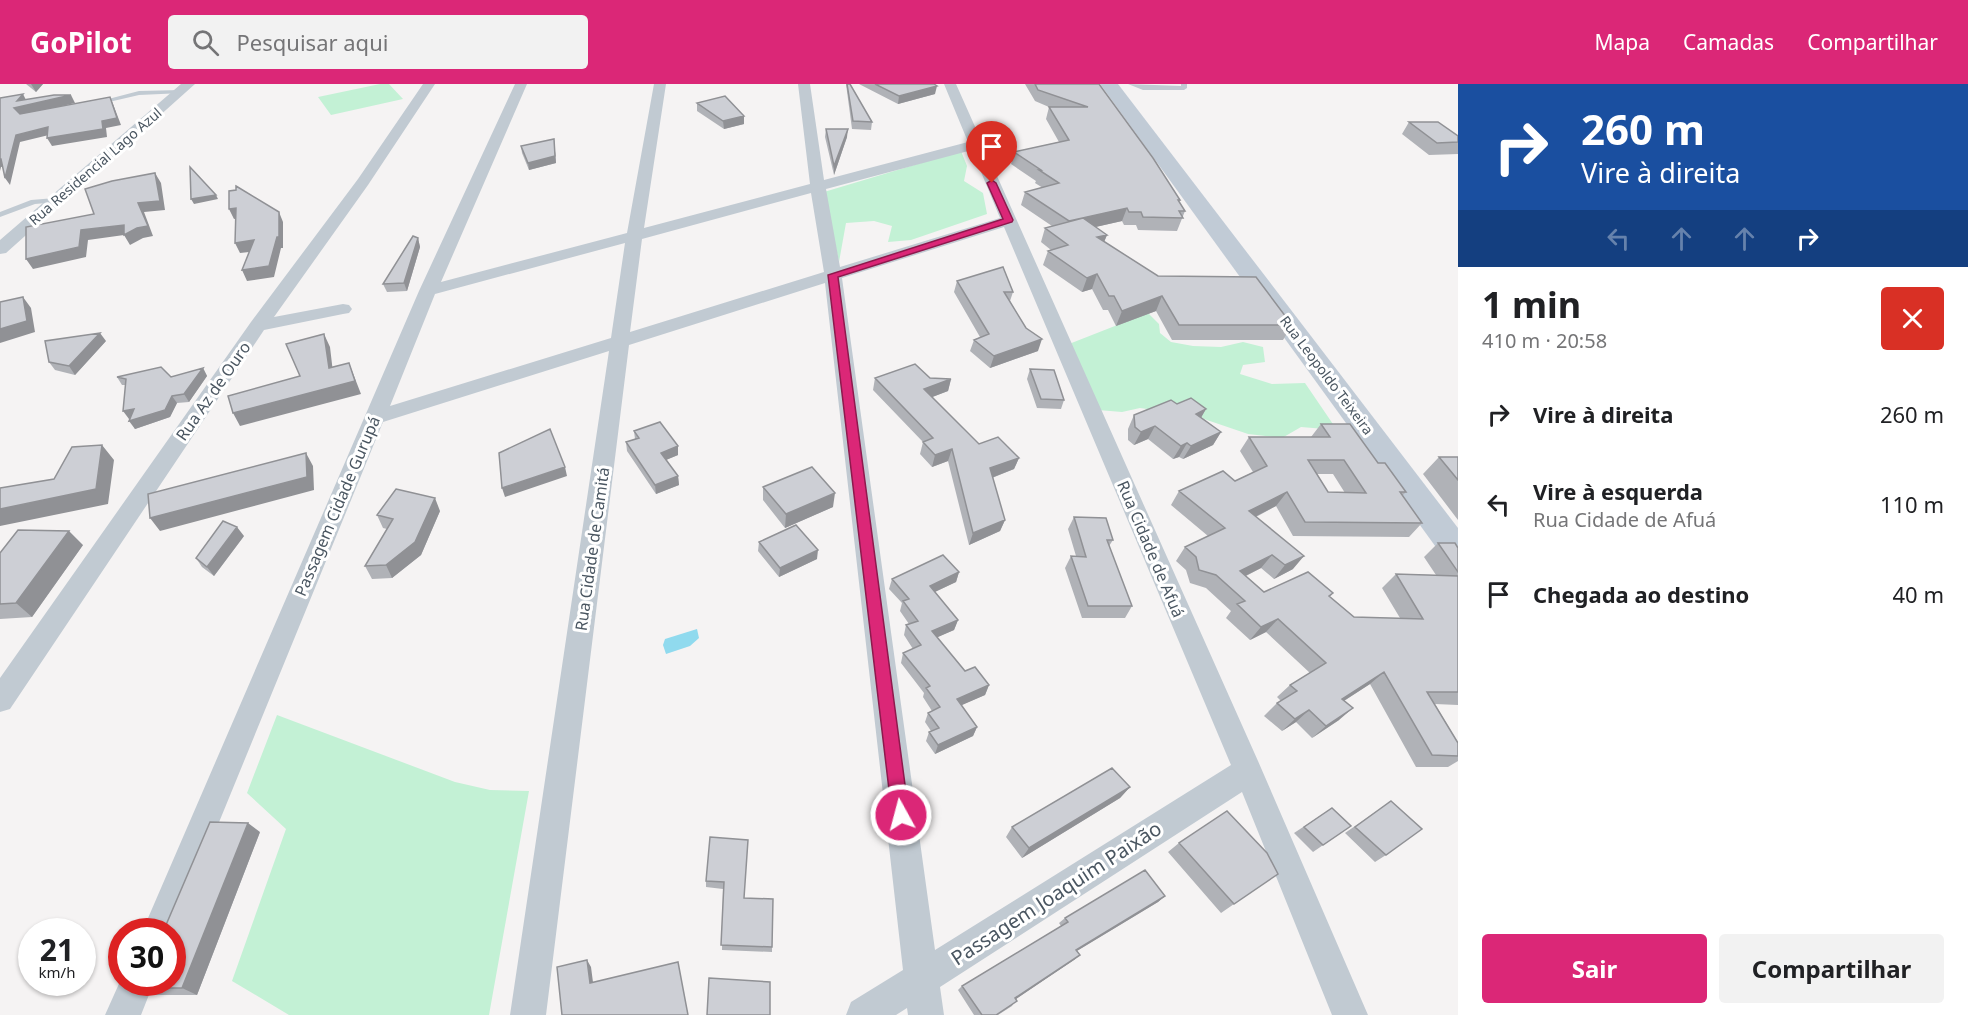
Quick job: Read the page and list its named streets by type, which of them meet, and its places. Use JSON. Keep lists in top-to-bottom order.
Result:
{
  "streets": {
    "main road": ["Rua Leopoldo Teixeira"],
    "street": [
      "Rua Residencial Lago Azul",
      "Rua Az de Ouro",
      "Passagem Cidade Gurupá",
      "Rua Cidade de Camitá",
      "Rua Cidade de Afuá",
      "Passagem Joaquim Paixão"
    ]
  },
  "crossings": [
    ["Rua Cidade de Afuá", "Passagem Joaquim Paixão"]
  ],
  "page": {
    "header": "GoPilot",
    "search": "Pesquisar aqui",
    "nav": ["Mapa", "Camadas", "Compartilhar"],
    "turn": ["260 m", "Vire à direita"],
    "heading": ["1 min", "410 m · 20:58"],
    "list": [
      {
        "name": "Vire à direita",
        "value": "260 m"
      },
      {
        "name": "Vire à esquerda",
        "note": "Rua Cidade de Afuá",
        "value": "110 m"
      },
      {
        "name": "Chegada ao destino",
        "value": "40 m"
      }
    ],
    "speed": "21 km/h",
    "limit": "30",
    "buttons": ["Sair", "Compartilhar"]
  }
}
